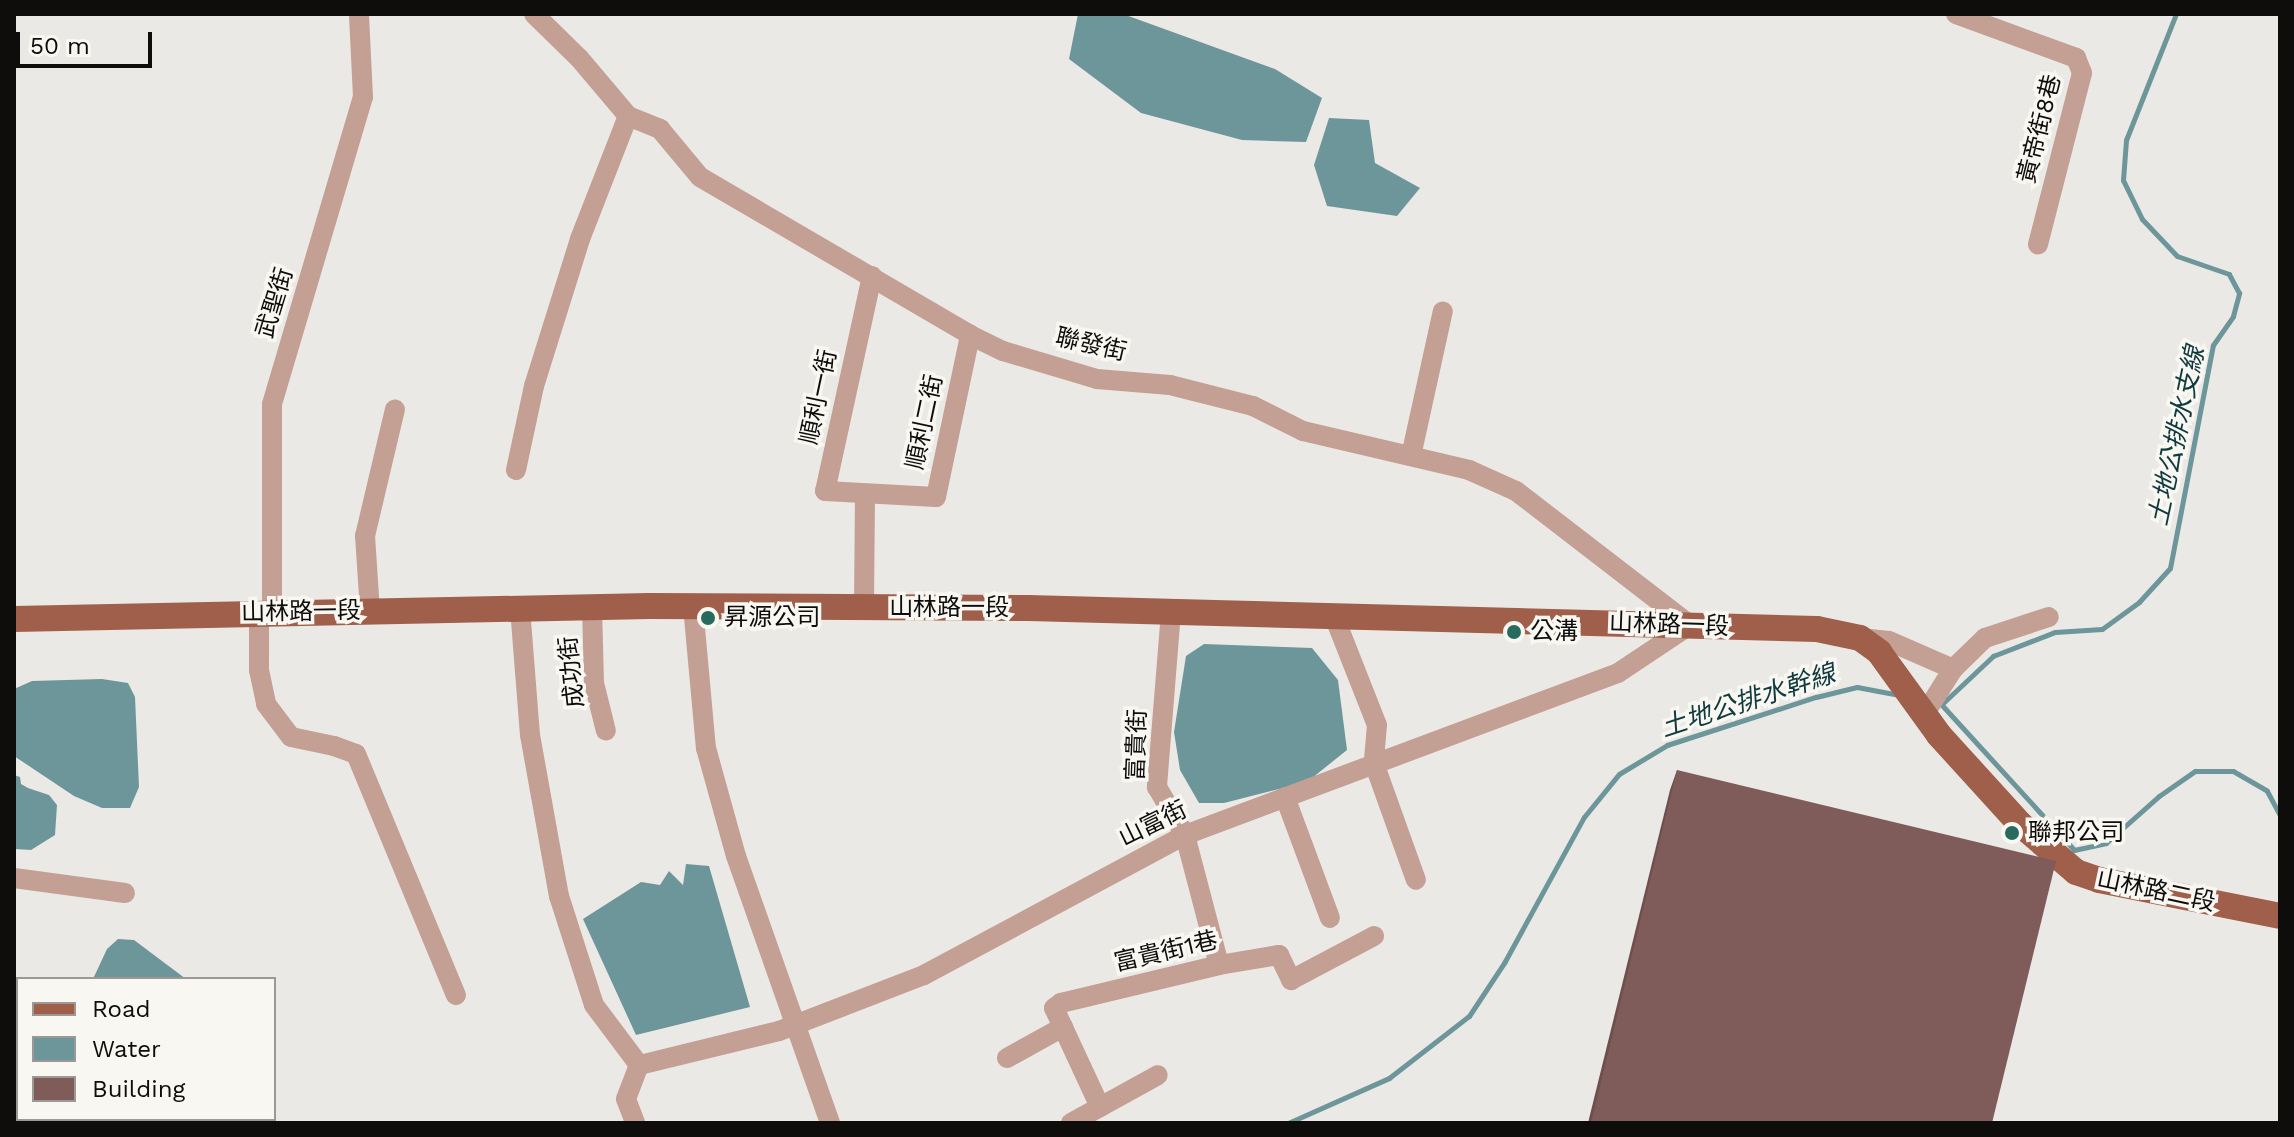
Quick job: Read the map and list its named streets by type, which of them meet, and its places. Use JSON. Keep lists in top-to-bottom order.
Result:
{
  "streets": {
    "main road": ["山林路一段", "山林路二段"],
    "street": [
      "黃帝街8巷",
      "武聖街",
      "聯發街",
      "順利一街",
      "順利二街",
      "成功街",
      "富貴街",
      "山富街",
      "富貴街1巷"
    ]
  },
  "crossings": [
    ["武聖街", "山林路一段"],
    ["聯發街", "順利一街"],
    ["聯發街", "順利二街"],
    ["聯發街", "山林路一段"],
    ["聯發街", "山富街"],
    ["順利一街", "順利二街"],
    ["山林路一段", "成功街"],
    ["山林路一段", "富貴街"],
    ["山林路一段", "山富街"],
    ["山林路一段", "山林路二段"],
    ["富貴街", "山富街"],
    ["富貴街", "富貴街1巷"]
  ],
  "water": ["土地公排水支線", "土地公排水幹線"],
  "places": ["昇源公司", "公溝", "聯邦公司"],
  "legend": ["Road", "Water", "Building"],
  "scale_bar": "50 m"
}
